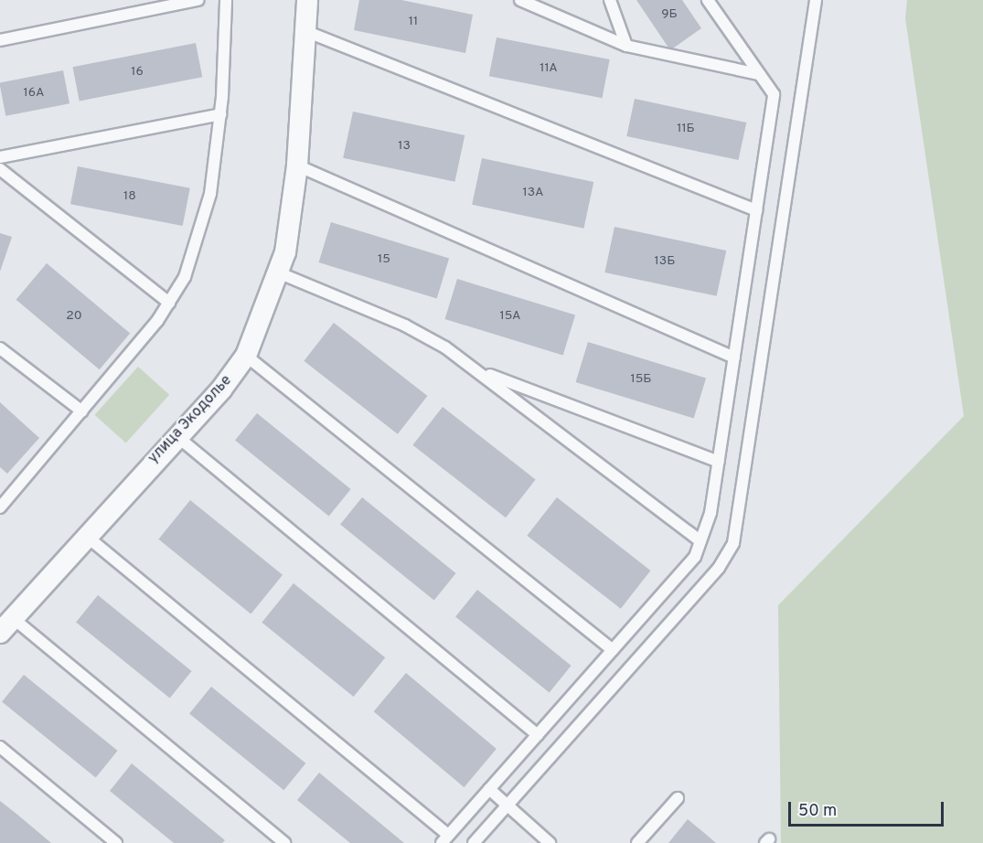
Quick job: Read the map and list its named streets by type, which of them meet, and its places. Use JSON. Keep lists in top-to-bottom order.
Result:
{
  "streets": {
    "street": ["улица Экодолье"]
  },
  "house_numbers": [
    "9Б",
    "11",
    "11А",
    "16",
    "16А",
    "11Б",
    "13",
    "13А",
    "18",
    "15",
    "13Б",
    "20",
    "15А",
    "15Б"
  ],
  "scale_bar": "50 m"
}
